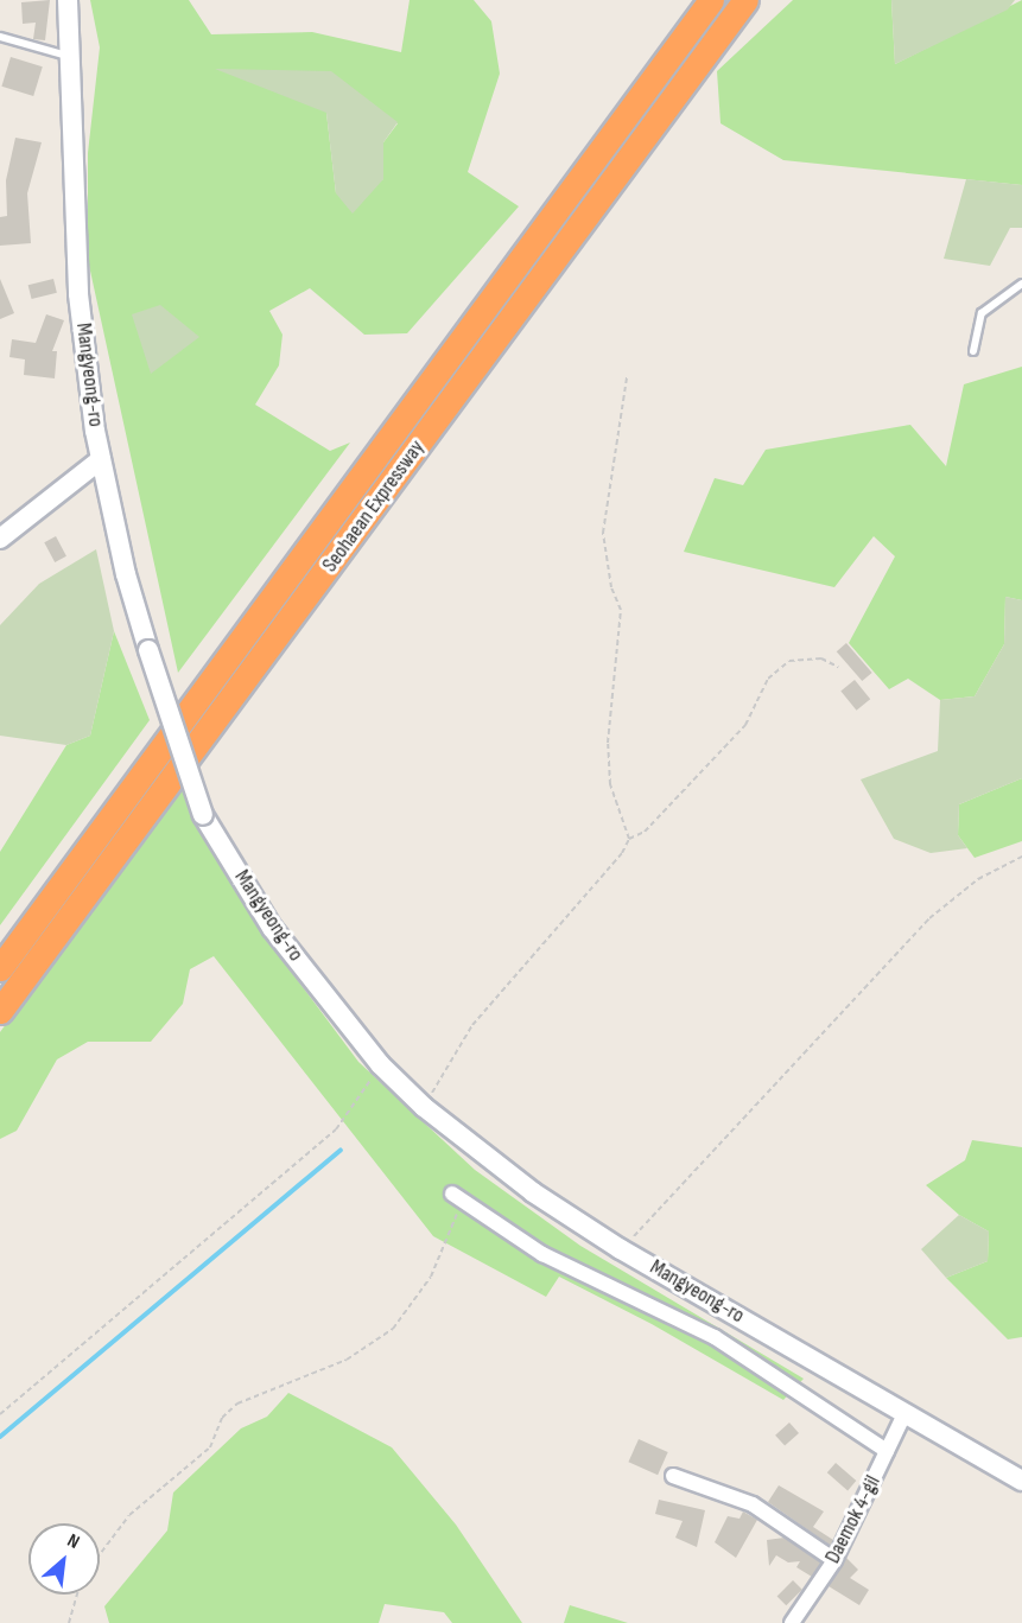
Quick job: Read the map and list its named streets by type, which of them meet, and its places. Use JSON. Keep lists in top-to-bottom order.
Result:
{
  "streets": {
    "highway": ["Seohaean Expressway"],
    "street": ["Mangyeong-ro", "Daemok 4-gil"]
  },
  "crossings": [
    ["Mangyeong-ro", "Daemok 4-gil"]
  ],
  "north": "top right"
}
